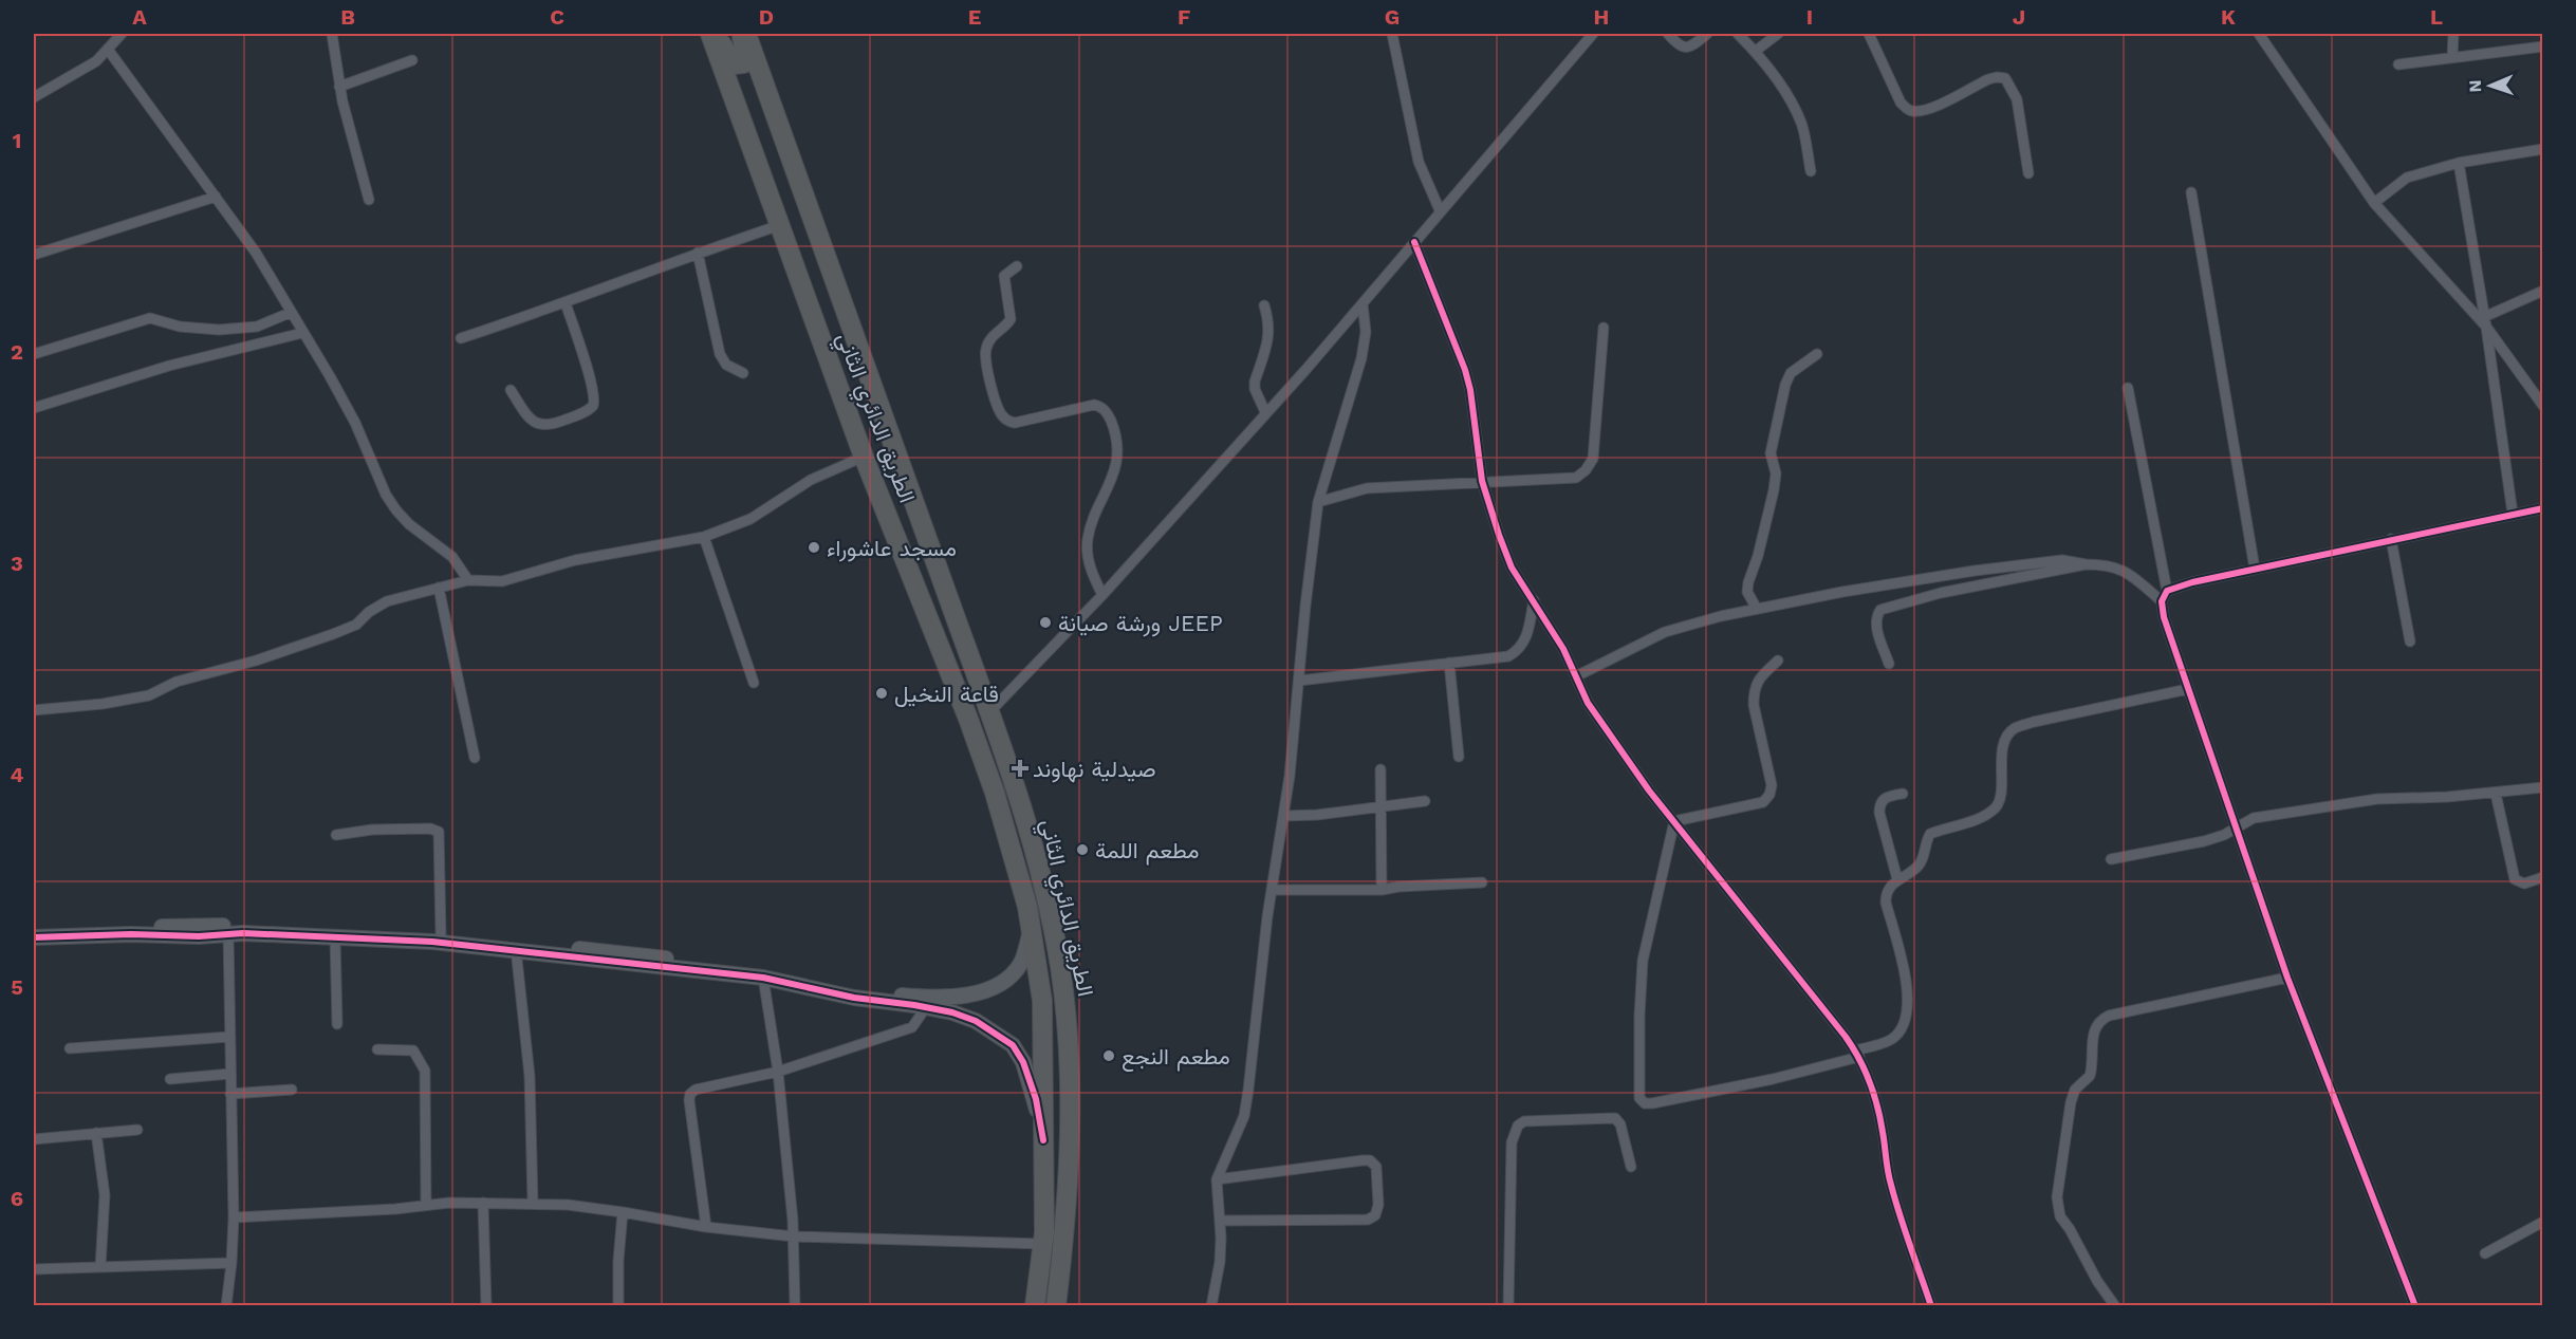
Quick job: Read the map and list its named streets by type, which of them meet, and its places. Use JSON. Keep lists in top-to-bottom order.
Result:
{
  "streets": {
    "highway": ["الطريق الدائري الثاني"]
  },
  "places": {
    "other": [
      "مسجد عاشوراء",
      "ورشة صيانة JEEP",
      "قاعة النخيل",
      "مطعم اللمة",
      "مطعم النجع"
    ],
    "health": ["صيدلية نهاوند"]
  },
  "north": "left",
  "grid": {
    "columns": [
      "A",
      "B",
      "C",
      "D",
      "E",
      "F",
      "G",
      "H",
      "I",
      "J",
      "K",
      "L"
    ],
    "rows": [
      "1",
      "2",
      "3",
      "4",
      "5",
      "6"
    ]
  }
}
